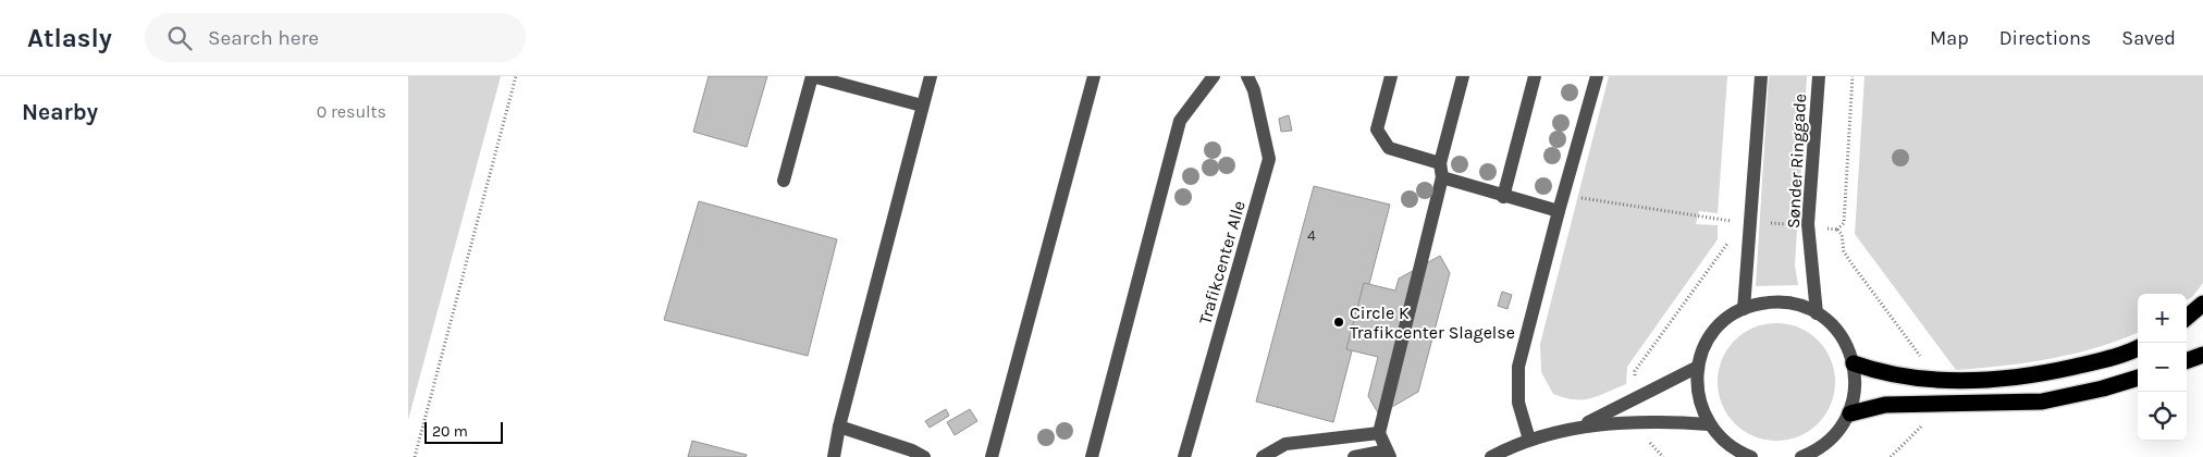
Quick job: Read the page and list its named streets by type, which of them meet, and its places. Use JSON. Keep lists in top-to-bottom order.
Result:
{
  "streets": {
    "street": ["Sønder Ringgade", "Trafikcenter Alle"]
  },
  "places": ["Circle K Trafikcenter Slagelse"],
  "house_numbers": ["4"],
  "scale_bar": "20 m",
  "page": {
    "header": "Atlasly",
    "search": "Search here",
    "nav": ["Map", "Directions", "Saved"],
    "heading": ["Nearby", "0 results"],
    "map_buttons": ["+", "−"],
    "scale": "20 m"
  }
}
